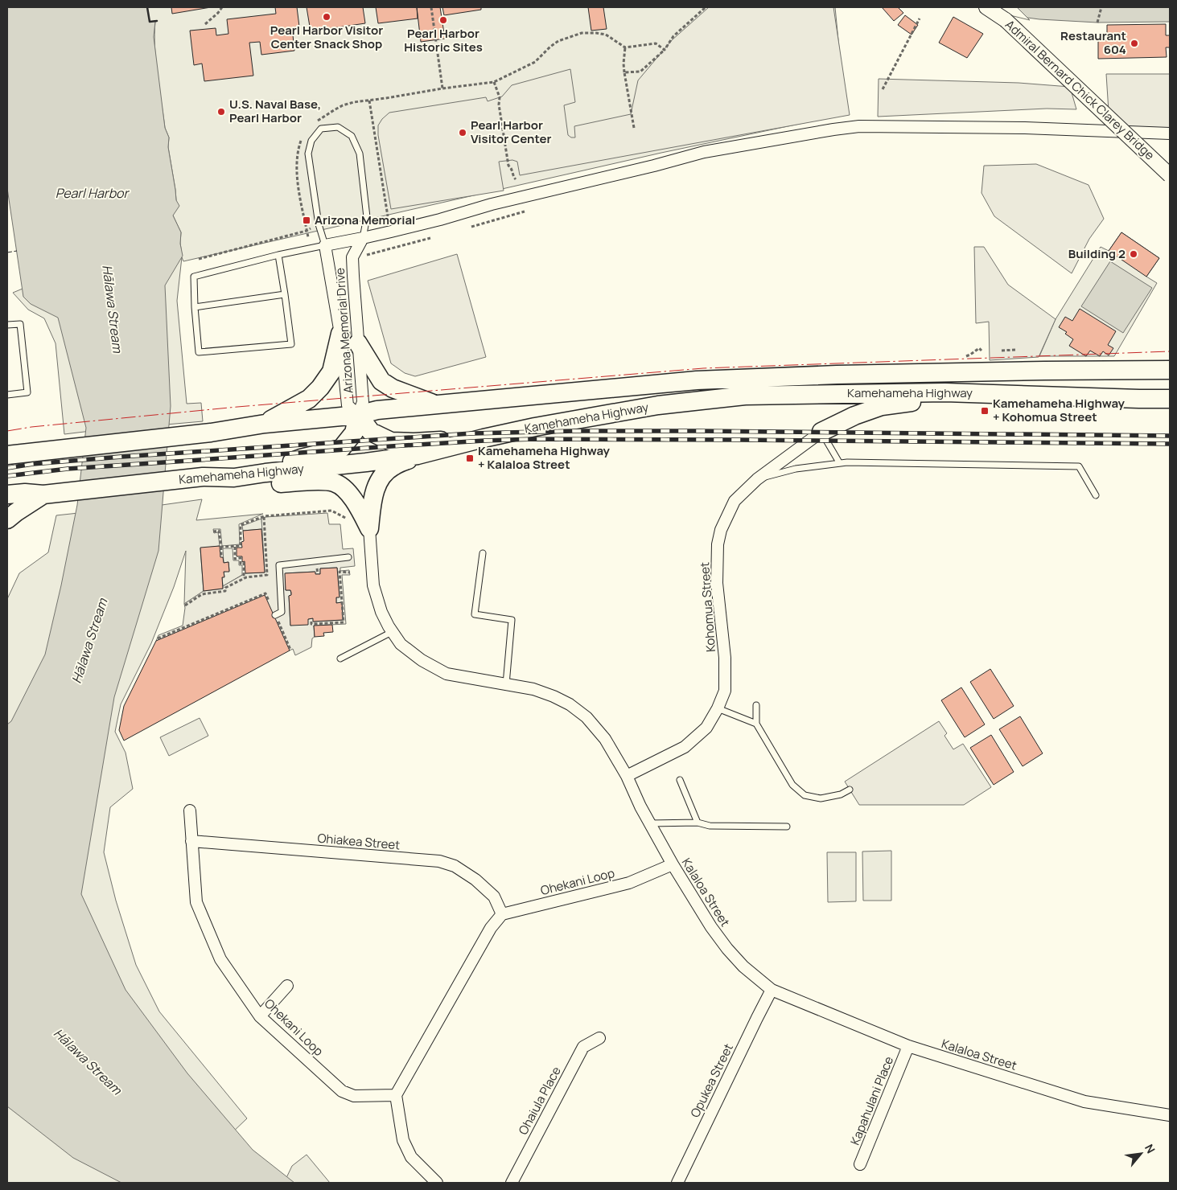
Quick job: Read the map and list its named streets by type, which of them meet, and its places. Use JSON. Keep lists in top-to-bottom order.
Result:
{
  "streets": {
    "main road": ["Kamehameha Highway"],
    "street": [
      "Admiral Bernard Chick Clarey Bridge",
      "Arizona Memorial Drive",
      "Kohomua Street",
      "Ohiakea Street",
      "Ohekani Loop",
      "Kalaloa Street",
      "Opukea Street",
      "Ohaiula Place",
      "Kapahulani Place"
    ]
  },
  "crossings": [
    ["Arizona Memorial Drive", "Kamehameha Highway"],
    ["Kohomua Street", "Kalaloa Street"],
    ["Ohiakea Street", "Ohekani Loop"],
    ["Ohekani Loop", "Kalaloa Street"],
    ["Kalaloa Street", "Opukea Street"],
    ["Kalaloa Street", "Kapahulani Place"]
  ],
  "water": ["Pearl Harbor", "Hālawa Stream"],
  "places": {
    "other": [
      "Pearl Harbor Visitor Center Snack Shop",
      "Pearl Harbor Historic Sites",
      "Restaurant 604",
      "U.S. Naval Base, Pearl Harbor",
      "Pearl Harbor Visitor Center",
      "Building 2"
    ],
    "transit": ["Arizona Memorial", "Kamehameha Highway + Kohomua Street", "Kamehameha Highway + Kalaloa Street"]
  },
  "north": "top right"
}
